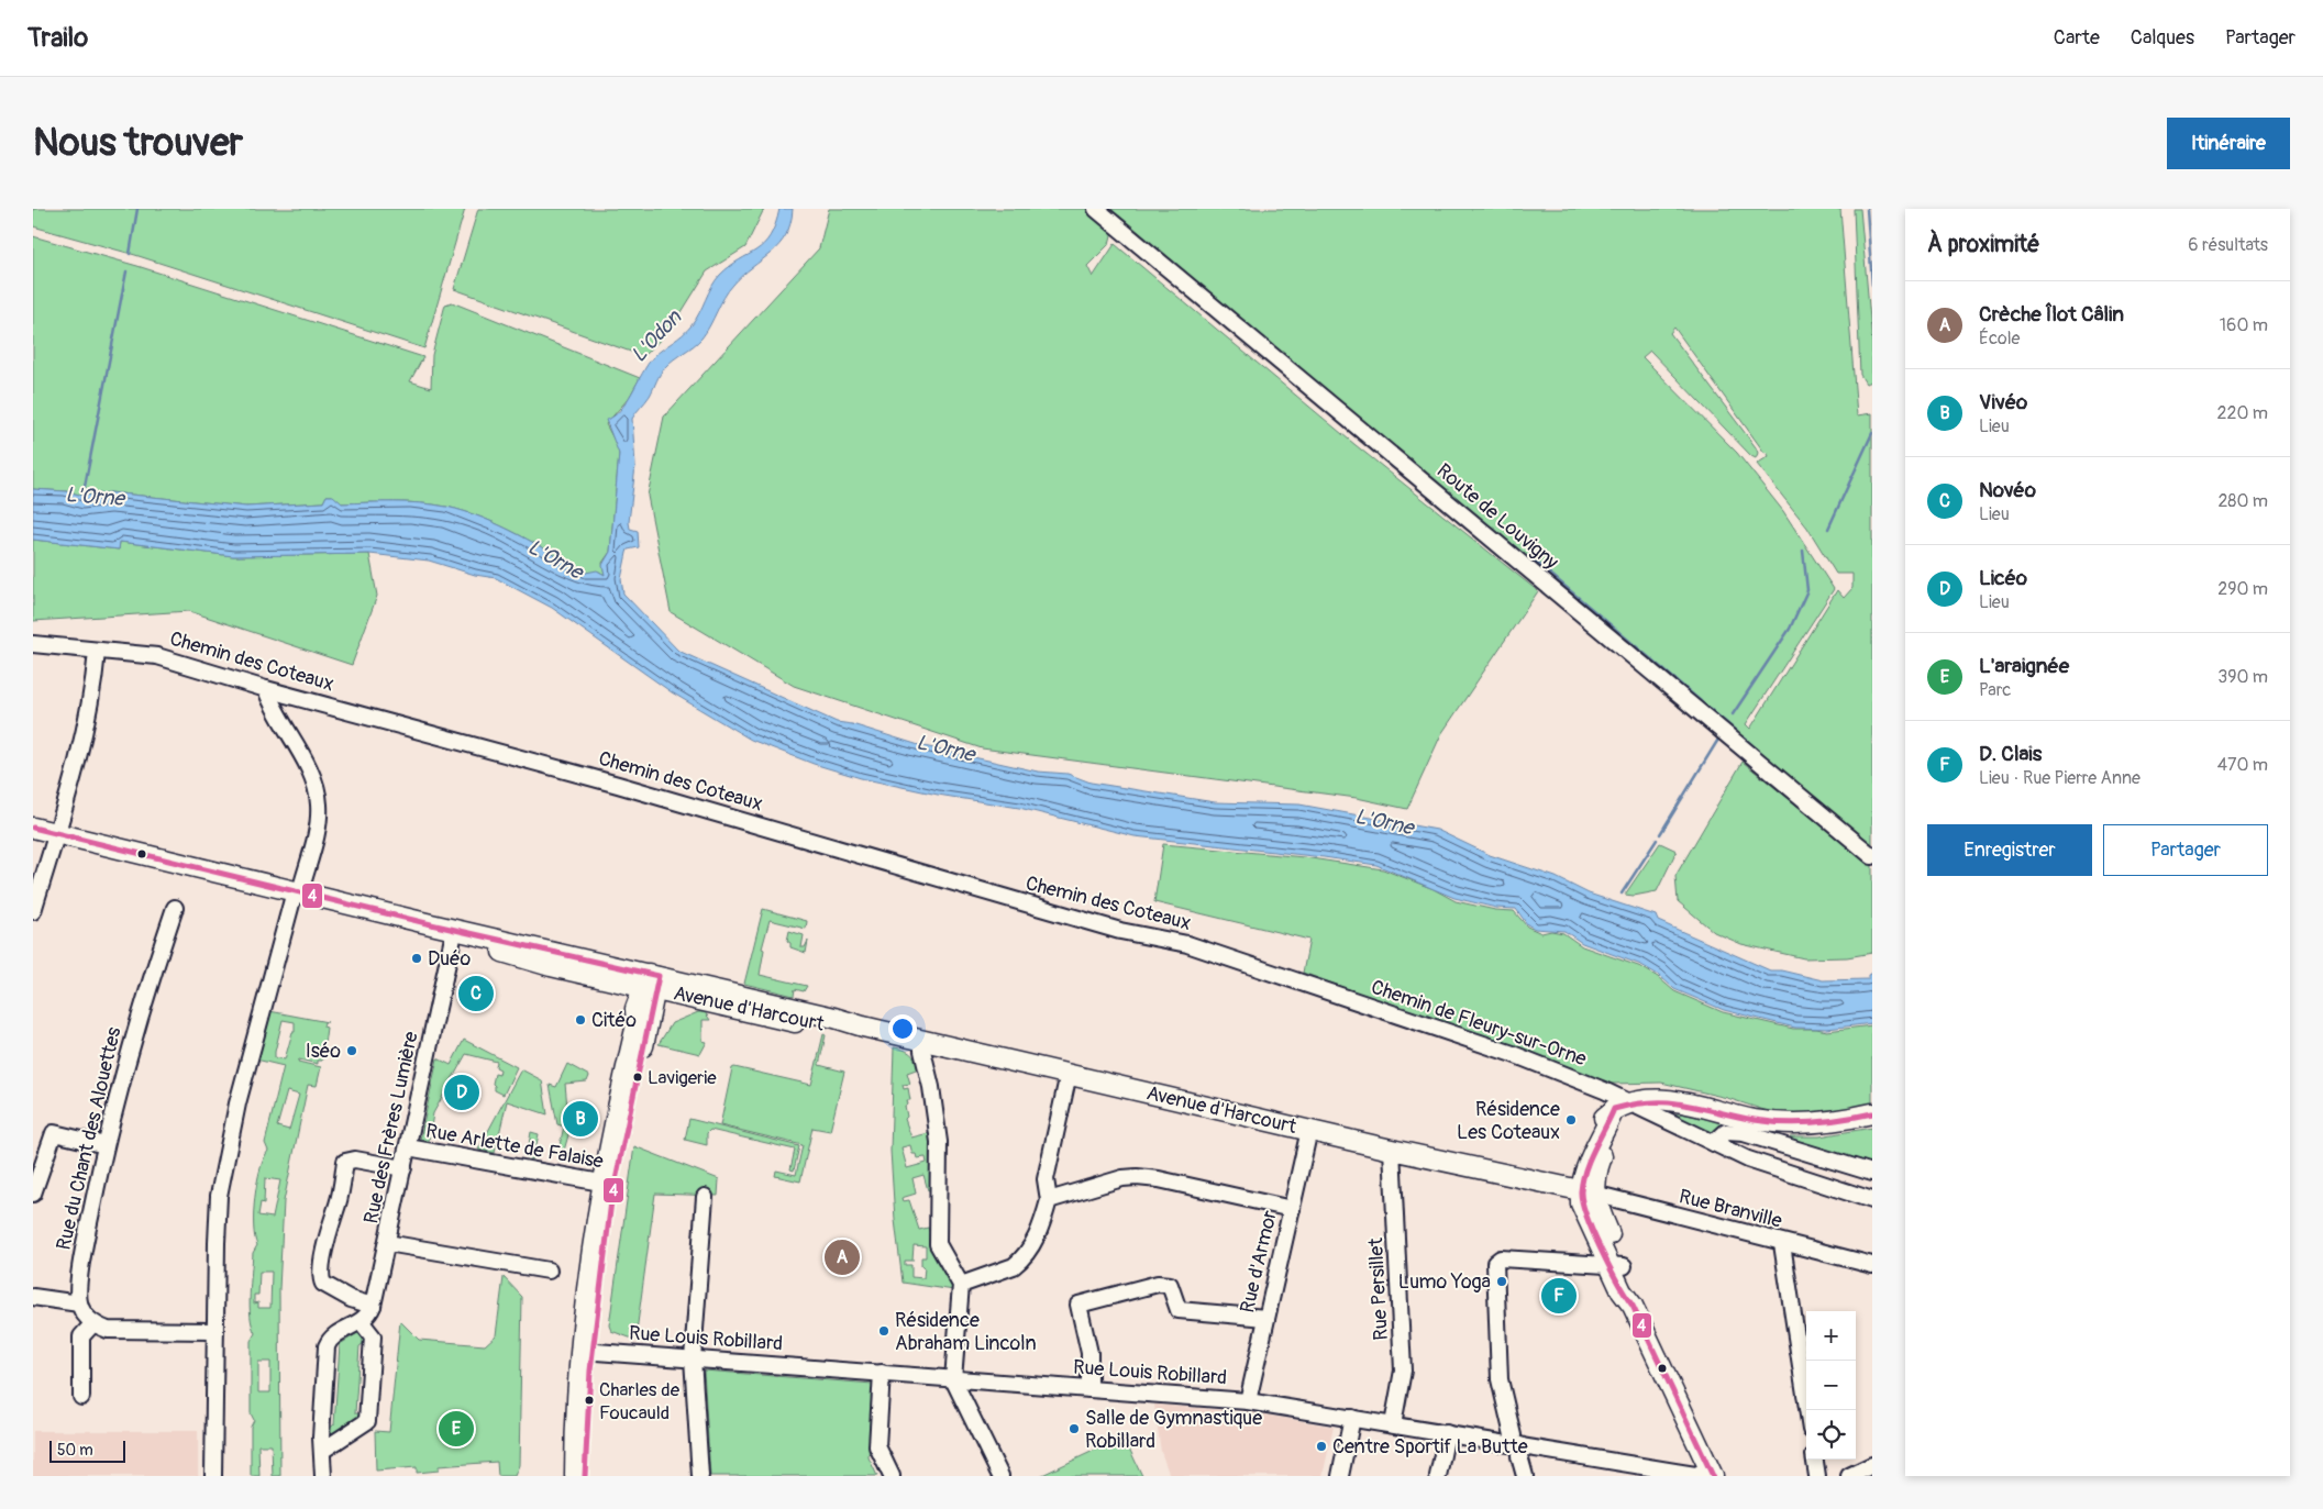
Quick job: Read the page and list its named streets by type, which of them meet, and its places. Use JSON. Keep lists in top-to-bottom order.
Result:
{
  "streets": {
    "main road": ["Avenue d'Harcourt"],
    "street": [
      "Route de Louvigny",
      "Chemin des Coteaux",
      "Chemin de Fleury-sur-Orne",
      "Rue des Frères Lumière",
      "Rue du Chant des Alouettes",
      "Rue Arlette de Falaise",
      "Rue Branville",
      "Rue d'Armor",
      "Rue Persillet",
      "Rue Louis Robillard"
    ]
  },
  "crossings": [
    ["Chemin des Coteaux", "Chemin de Fleury-sur-Orne"],
    ["Avenue d'Harcourt", "Rue des Frères Lumière"],
    ["Avenue d'Harcourt", "Rue Branville"],
    ["Avenue d'Harcourt", "Rue d'Armor"],
    ["Avenue d'Harcourt", "Rue Persillet"],
    ["Rue des Frères Lumière", "Rue Arlette de Falaise"],
    ["Rue d'Armor", "Rue Louis Robillard"],
    ["Rue Persillet", "Rue Louis Robillard"]
  ],
  "water": ["L'Odon", "L'Orne"],
  "places": [
    "Duéo",
    "Citéo",
    "Iséo",
    "Lavigerie",
    "Résidence Les Coteaux",
    "Lumo Yoga",
    "Résidence Abraham Lincoln",
    "Charles de Foucauld",
    "Salle de Gymnastique Robillard",
    "Centre Sportif La Butte"
  ],
  "lines": ["transit line 4"],
  "scale_bar": "50 m",
  "page": {
    "header": "Trailo",
    "nav": ["Carte", "Calques", "Partager"],
    "buttons": [
      "Itinéraire",
      ["Enregistrer", "Partager"]
    ],
    "title": "Nous trouver",
    "heading": ["À proximité", "6 résultats"],
    "list": [
      {
        "mark": "A",
        "name": "Crèche Îlot Câlin",
        "note": "École",
        "value": "160 m"
      },
      {
        "mark": "B",
        "name": "Vivéo",
        "note": "Lieu",
        "value": "220 m"
      },
      {
        "mark": "C",
        "name": "Novéo",
        "note": "Lieu",
        "value": "280 m"
      },
      {
        "mark": "D",
        "name": "Licéo",
        "note": "Lieu",
        "value": "290 m"
      },
      {
        "mark": "E",
        "name": "L'araignée",
        "note": "Parc",
        "value": "390 m"
      },
      {
        "mark": "F",
        "name": "D. Clais",
        "note": "Lieu · Rue Pierre Anne",
        "value": "470 m"
      }
    ],
    "pins": [
      "C",
      "D",
      "B",
      "A",
      "F",
      "E"
    ],
    "map_buttons": ["+", "−"],
    "scale": "50 m"
  }
}
